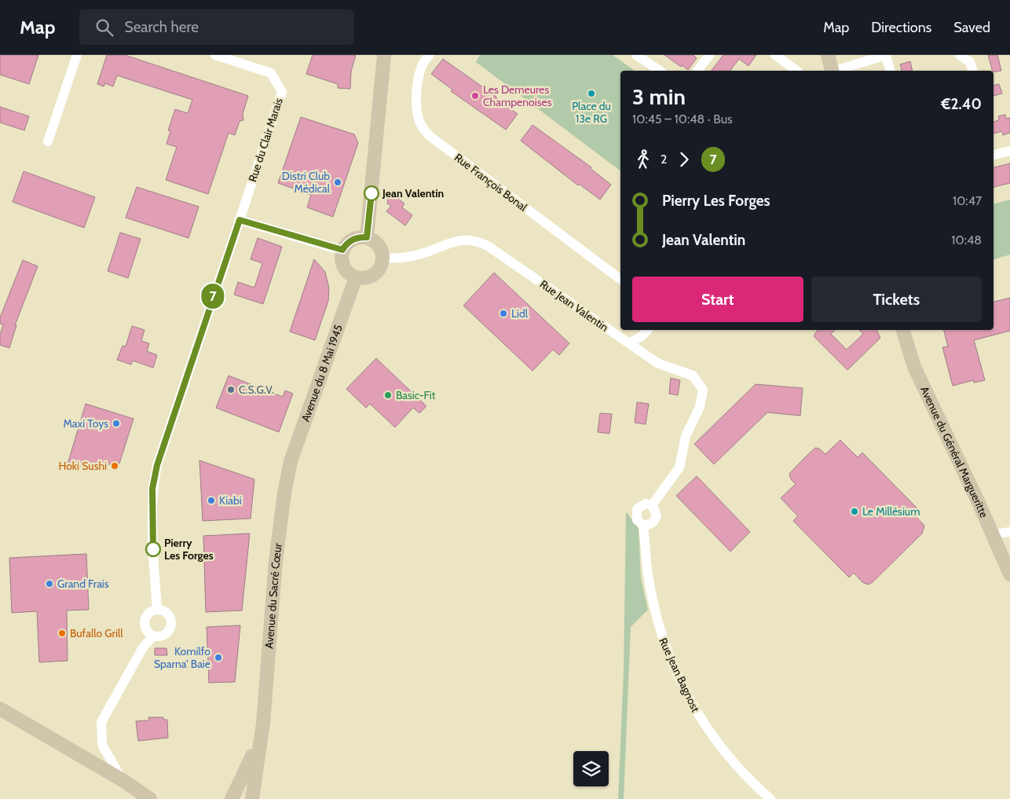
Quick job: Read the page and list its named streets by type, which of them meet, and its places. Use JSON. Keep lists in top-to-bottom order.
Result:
{
  "streets": {
    "main road": ["Avenue du 8 Mai 1945", "Avenue du Général Margueritte", "Avenue du Sacré Cœur"],
    "street": [
      "Rue du Clair Marais",
      "Rue François Bonal",
      "Rue Jean Valentin",
      "Rue Jean Bagnost"
    ]
  },
  "crossings": [
    ["Rue Jean Valentin", "Avenue du 8 Mai 1945"],
    ["Rue Jean Valentin", "Rue Jean Bagnost"],
    ["Avenue du 8 Mai 1945", "Avenue du Sacré Cœur"]
  ],
  "places": [
    "Place du 13e RG",
    "Les Demeures Champenoises",
    "Distri Club Médical",
    "Jean Valentin",
    "Lidl",
    "C.S.G.V.",
    "Basic-Fit",
    "Maxi Toys",
    "Hoki Sushi",
    "Kiabi",
    "Le Millésium",
    "Pierry Les Forges",
    "Grand Frais",
    "Bufallo Grill",
    "Komilfo Sparna' Baie"
  ],
  "lines": ["bus line 7"],
  "page": {
    "header": "Map",
    "search": "Search here",
    "nav": ["Map", "Directions", "Saved"],
    "on_map": "7",
    "heading": ["3 min", "10:45 – 10:48 · Bus", "€2.40"],
    "legs": ["2", "7"],
    "list": [
      {
        "name": "Pierry Les Forges",
        "value": "10:47"
      },
      {
        "name": "Jean Valentin",
        "value": "10:48"
      }
    ],
    "buttons": ["Start", "Tickets"]
  }
}
